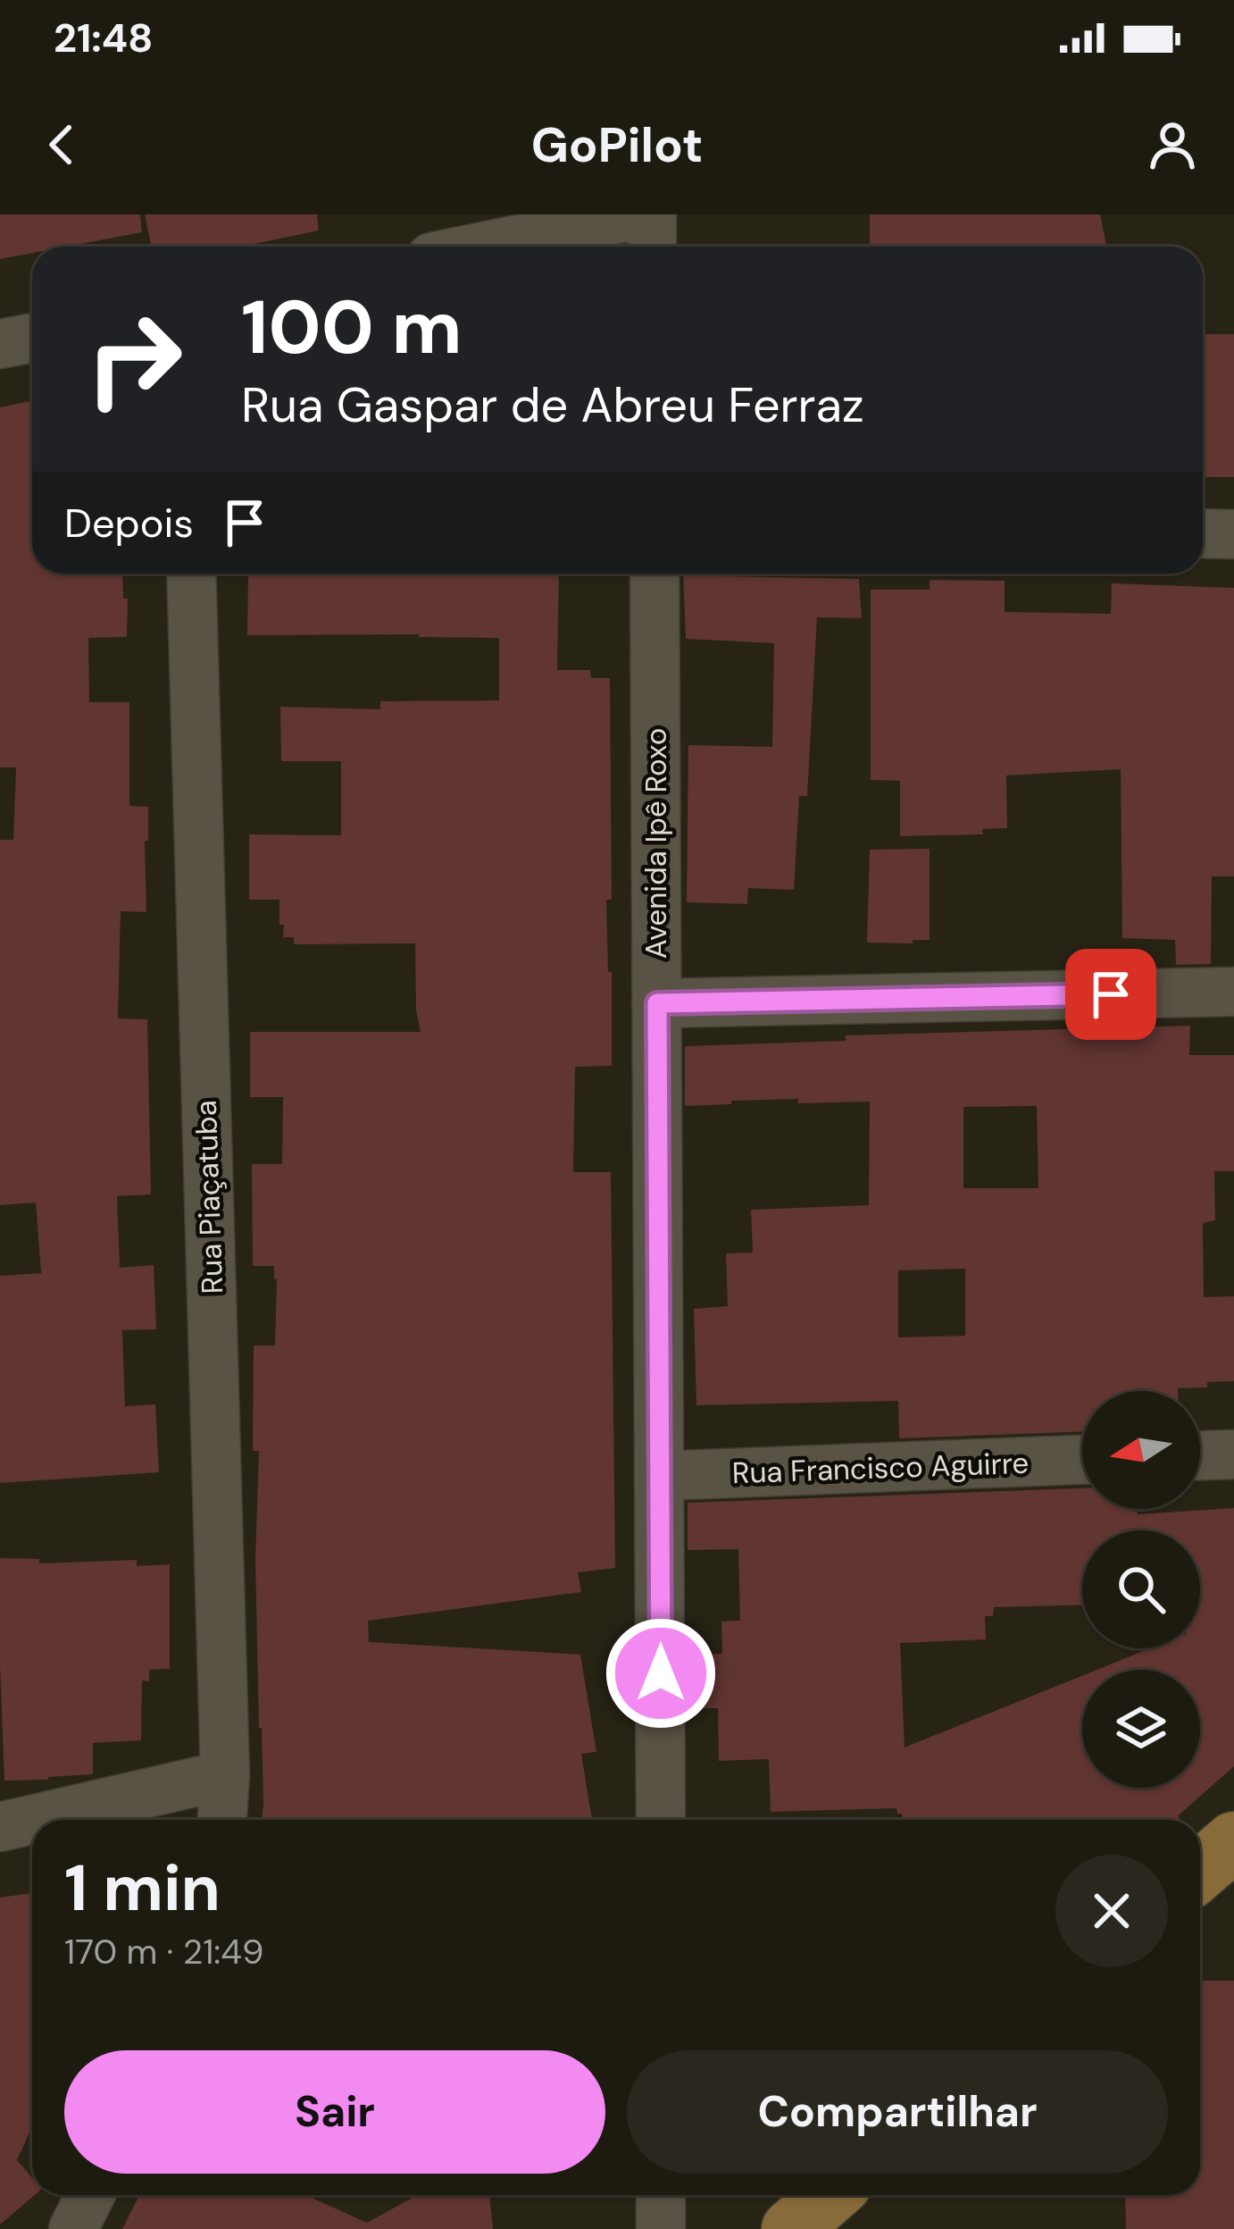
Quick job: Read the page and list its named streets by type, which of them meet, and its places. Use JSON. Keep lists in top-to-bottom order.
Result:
{
  "streets": {
    "street": ["Avenida Ipê Roxo", "Rua Piaçatuba", "Rua Francisco Aguirre"]
  },
  "crossings": [
    ["Avenida Ipê Roxo", "Rua Francisco Aguirre"]
  ],
  "north": "left",
  "page": {
    "status": "21:48",
    "header": "GoPilot",
    "turn": ["100 m", "Rua Gaspar de Abreu Ferraz"],
    "then": "Depois",
    "heading": ["1 min", "170 m · 21:49"],
    "buttons": ["Sair", "Compartilhar"]
  }
}
